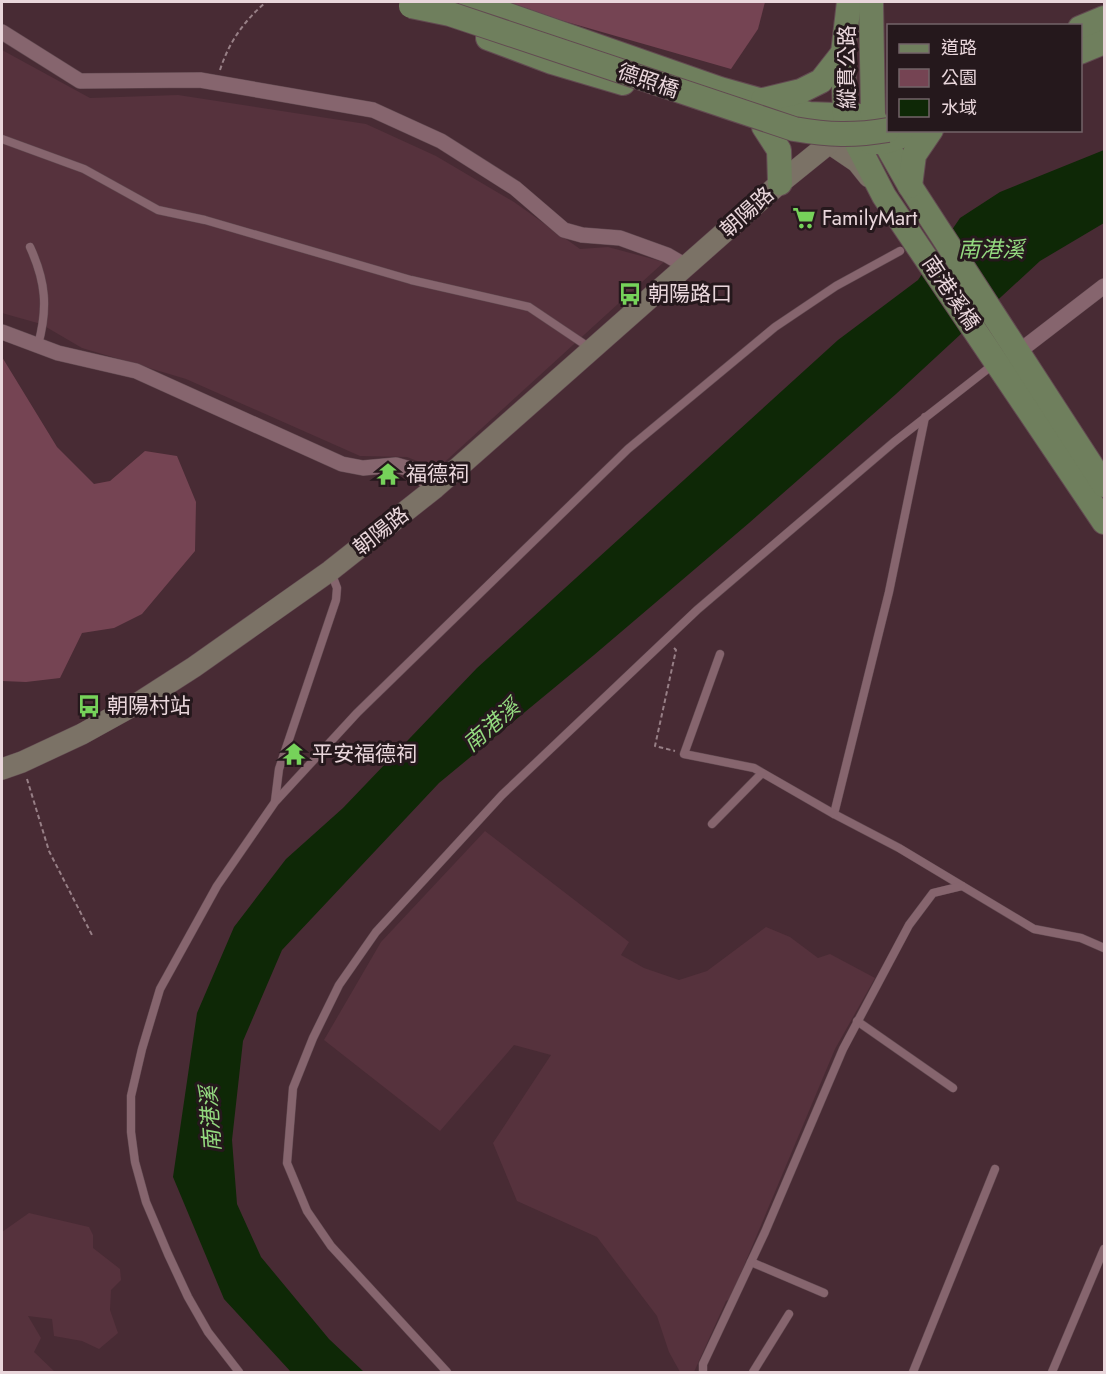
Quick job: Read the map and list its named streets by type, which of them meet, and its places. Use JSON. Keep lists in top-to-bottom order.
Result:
{
  "streets": {
    "main road": ["縱貫公路", "德照橋", "南港溪橋"],
    "street": ["朝陽路"]
  },
  "crossings": [
    ["縱貫公路", "德照橋"],
    ["縱貫公路", "南港溪橋"]
  ],
  "water": ["南港溪"],
  "places": {
    "supermarket": ["FamilyMart"],
    "bus stop": ["朝陽路口", "朝陽村站"],
    "temple": ["福德祠", "平安福德祠"]
  },
  "legend": ["道路", "公園", "水域"]
}
